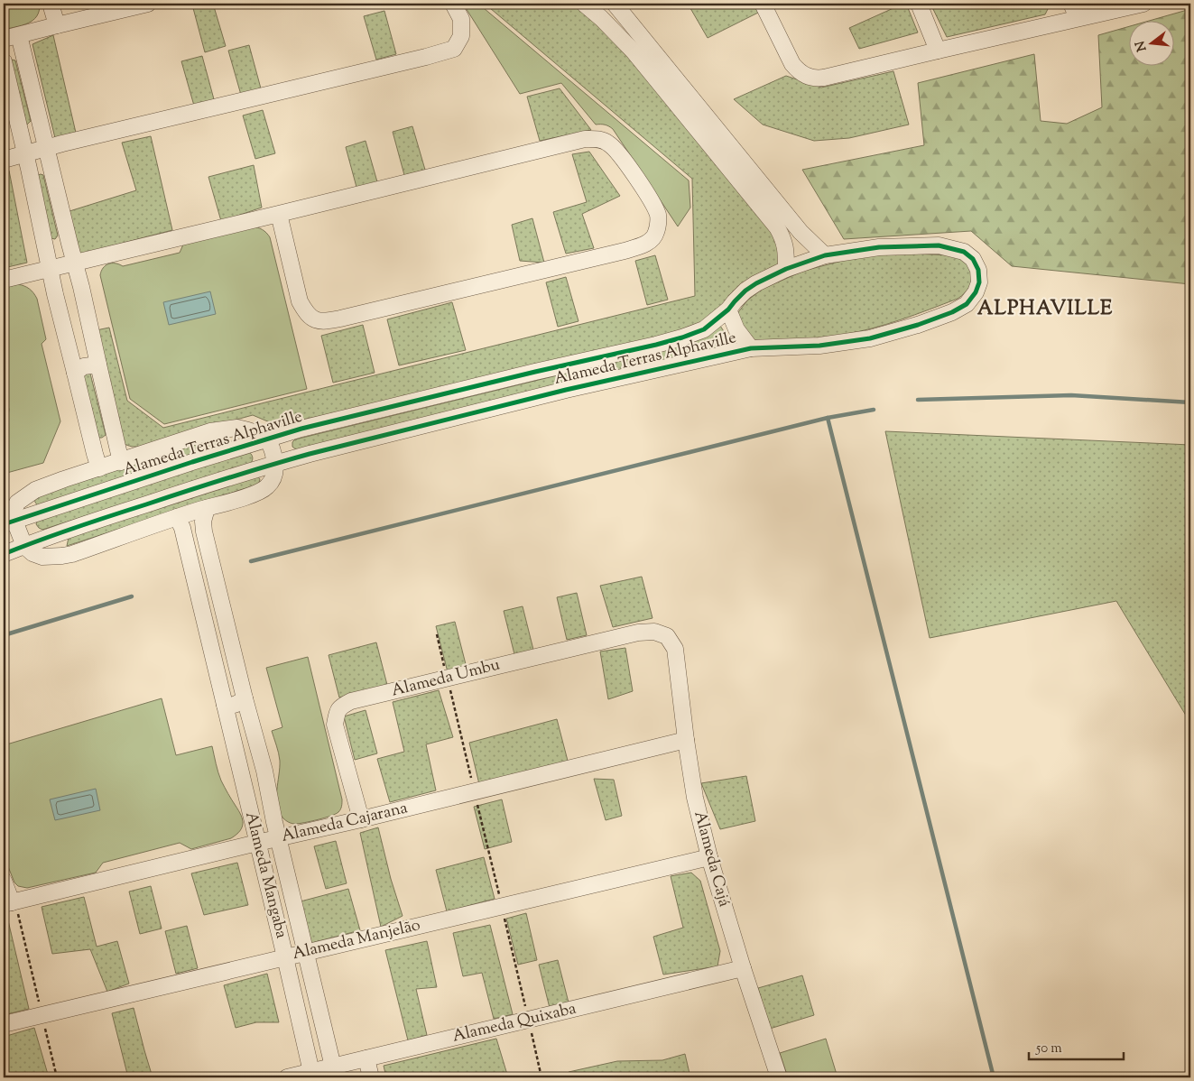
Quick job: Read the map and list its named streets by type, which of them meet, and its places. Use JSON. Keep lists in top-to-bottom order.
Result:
{
  "streets": {
    "street": [
      "Alameda Terras Alphaville",
      "Alameda Umbu",
      "Alameda Cajarana",
      "Alameda Cajá",
      "Alameda Mangaba",
      "Alameda Manjelão",
      "Alameda Quixaba"
    ]
  },
  "crossings": [
    ["Alameda Umbu", "Alameda Cajarana"],
    ["Alameda Umbu", "Alameda Cajá"],
    ["Alameda Cajarana", "Alameda Cajá"],
    ["Alameda Cajarana", "Alameda Mangaba"],
    ["Alameda Cajá", "Alameda Manjelão"],
    ["Alameda Cajá", "Alameda Quixaba"],
    ["Alameda Mangaba", "Alameda Manjelão"],
    ["Alameda Mangaba", "Alameda Quixaba"]
  ],
  "districts": ["ALPHAVILLE"],
  "scale_bar": "50 m",
  "north": "left"
}
